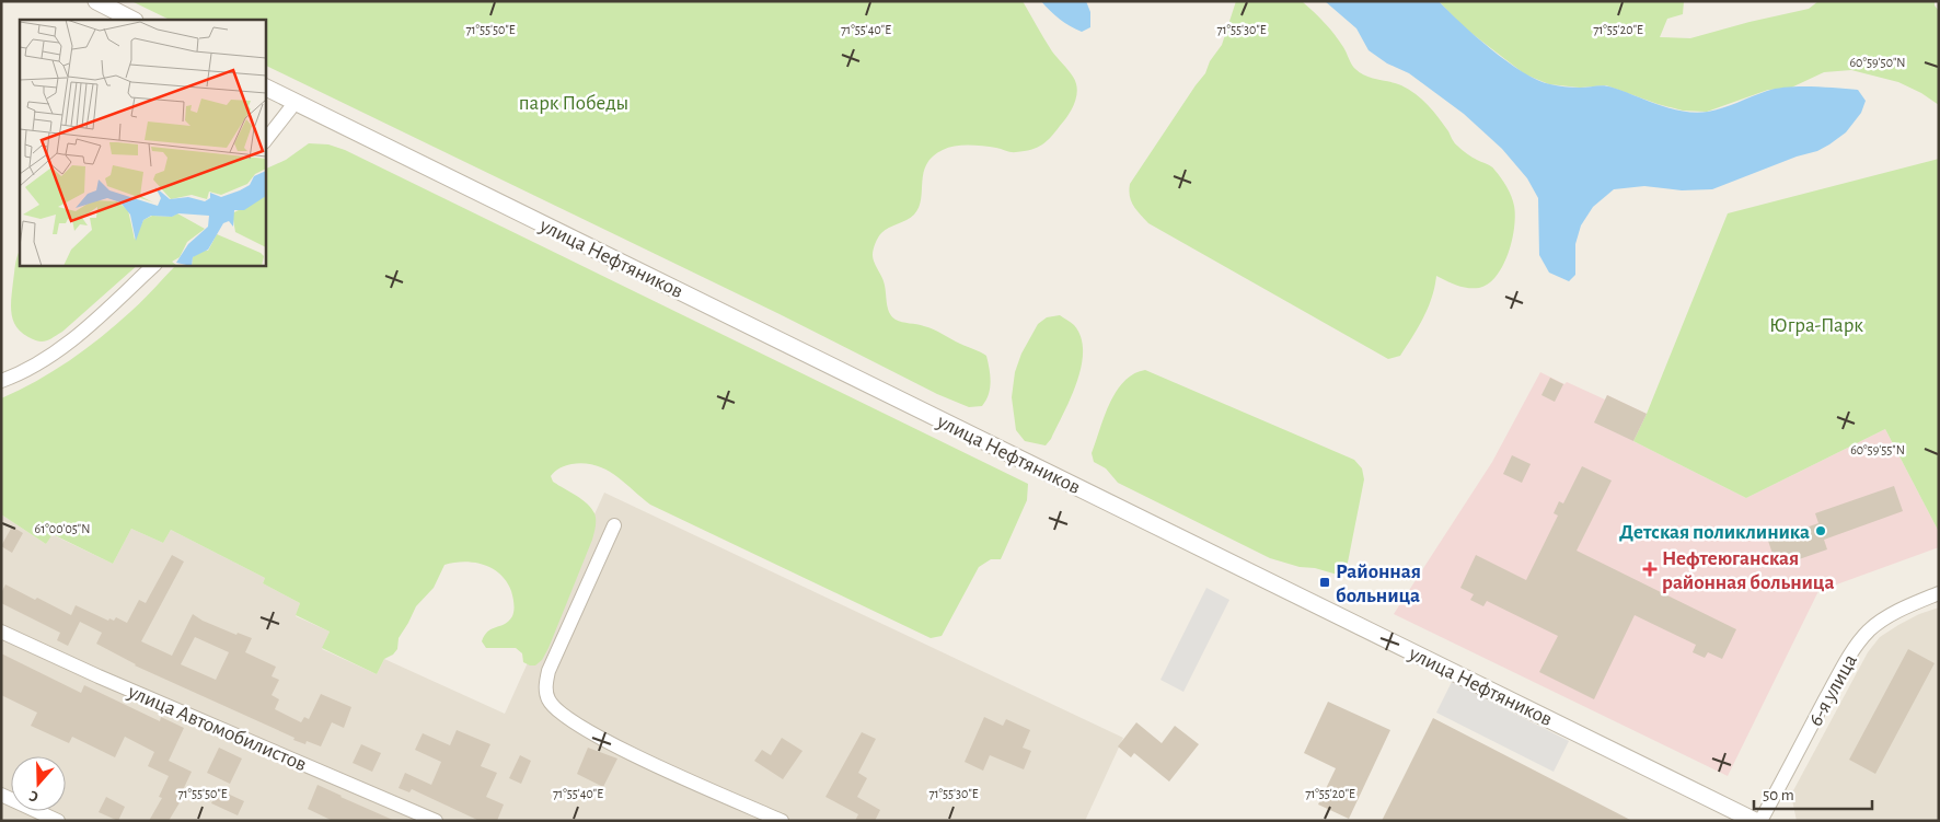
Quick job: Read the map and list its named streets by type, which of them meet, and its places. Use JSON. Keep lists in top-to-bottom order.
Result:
{
  "streets": {
    "street": ["улица Нефтяников", "6-я улица", "улица Автомобилистов"]
  },
  "parks": ["парк Победы", "Югра-Парк"],
  "places": {
    "other": ["Детская поликлиника"],
    "health": ["Нефтеюганская районная больница"],
    "transit": ["Районная больница"]
  },
  "scale_bar": "50 m",
  "north": "bottom",
  "coordinates": [
    "71°55'50\"E",
    "71°55'40\"E",
    "71°55'30\"E",
    "71°55'20\"E",
    "60°59'50\"N",
    "60°59'55\"N",
    "61°00'05\"N"
  ]
}
